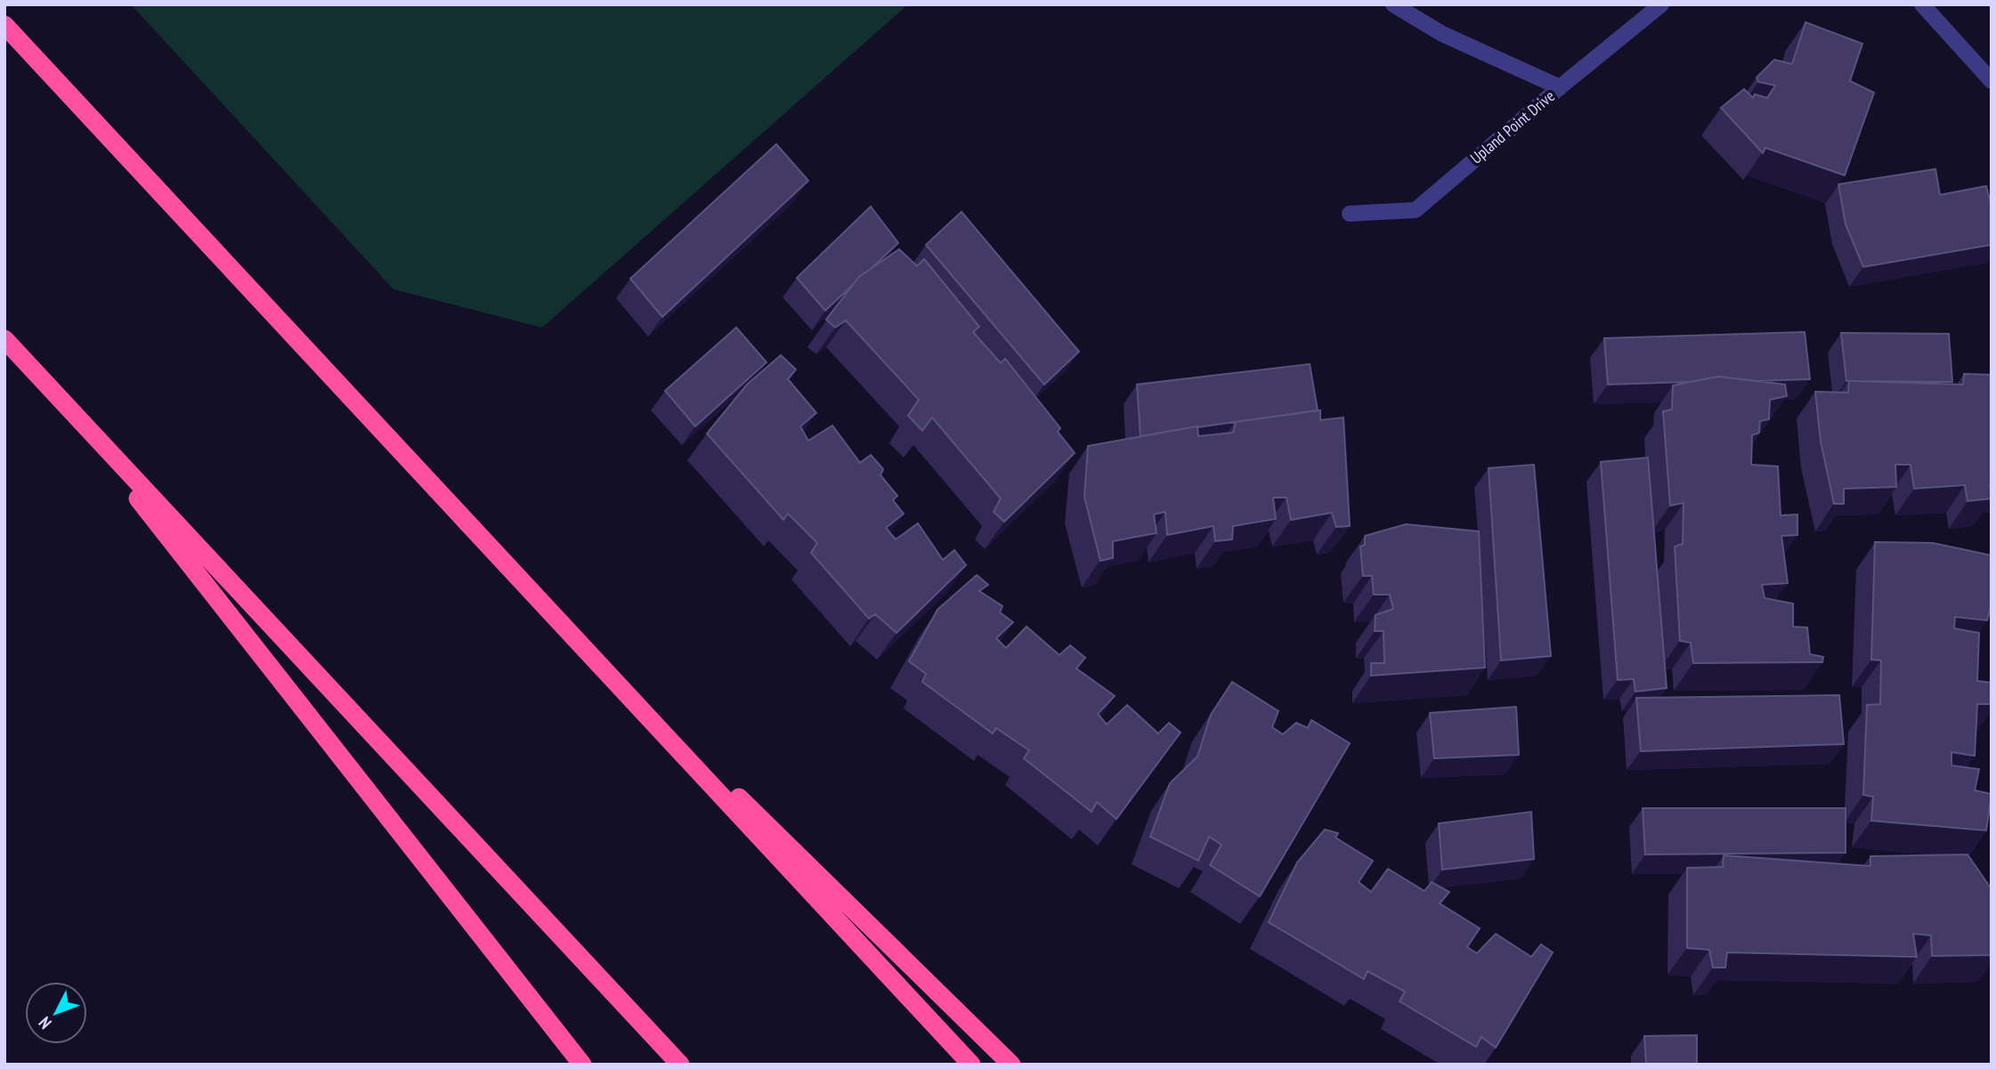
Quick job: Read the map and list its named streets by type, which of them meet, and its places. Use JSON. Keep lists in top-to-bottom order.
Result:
{
  "streets": {
    "street": ["Upland Point Drive"]
  },
  "north": "bottom left"
}
